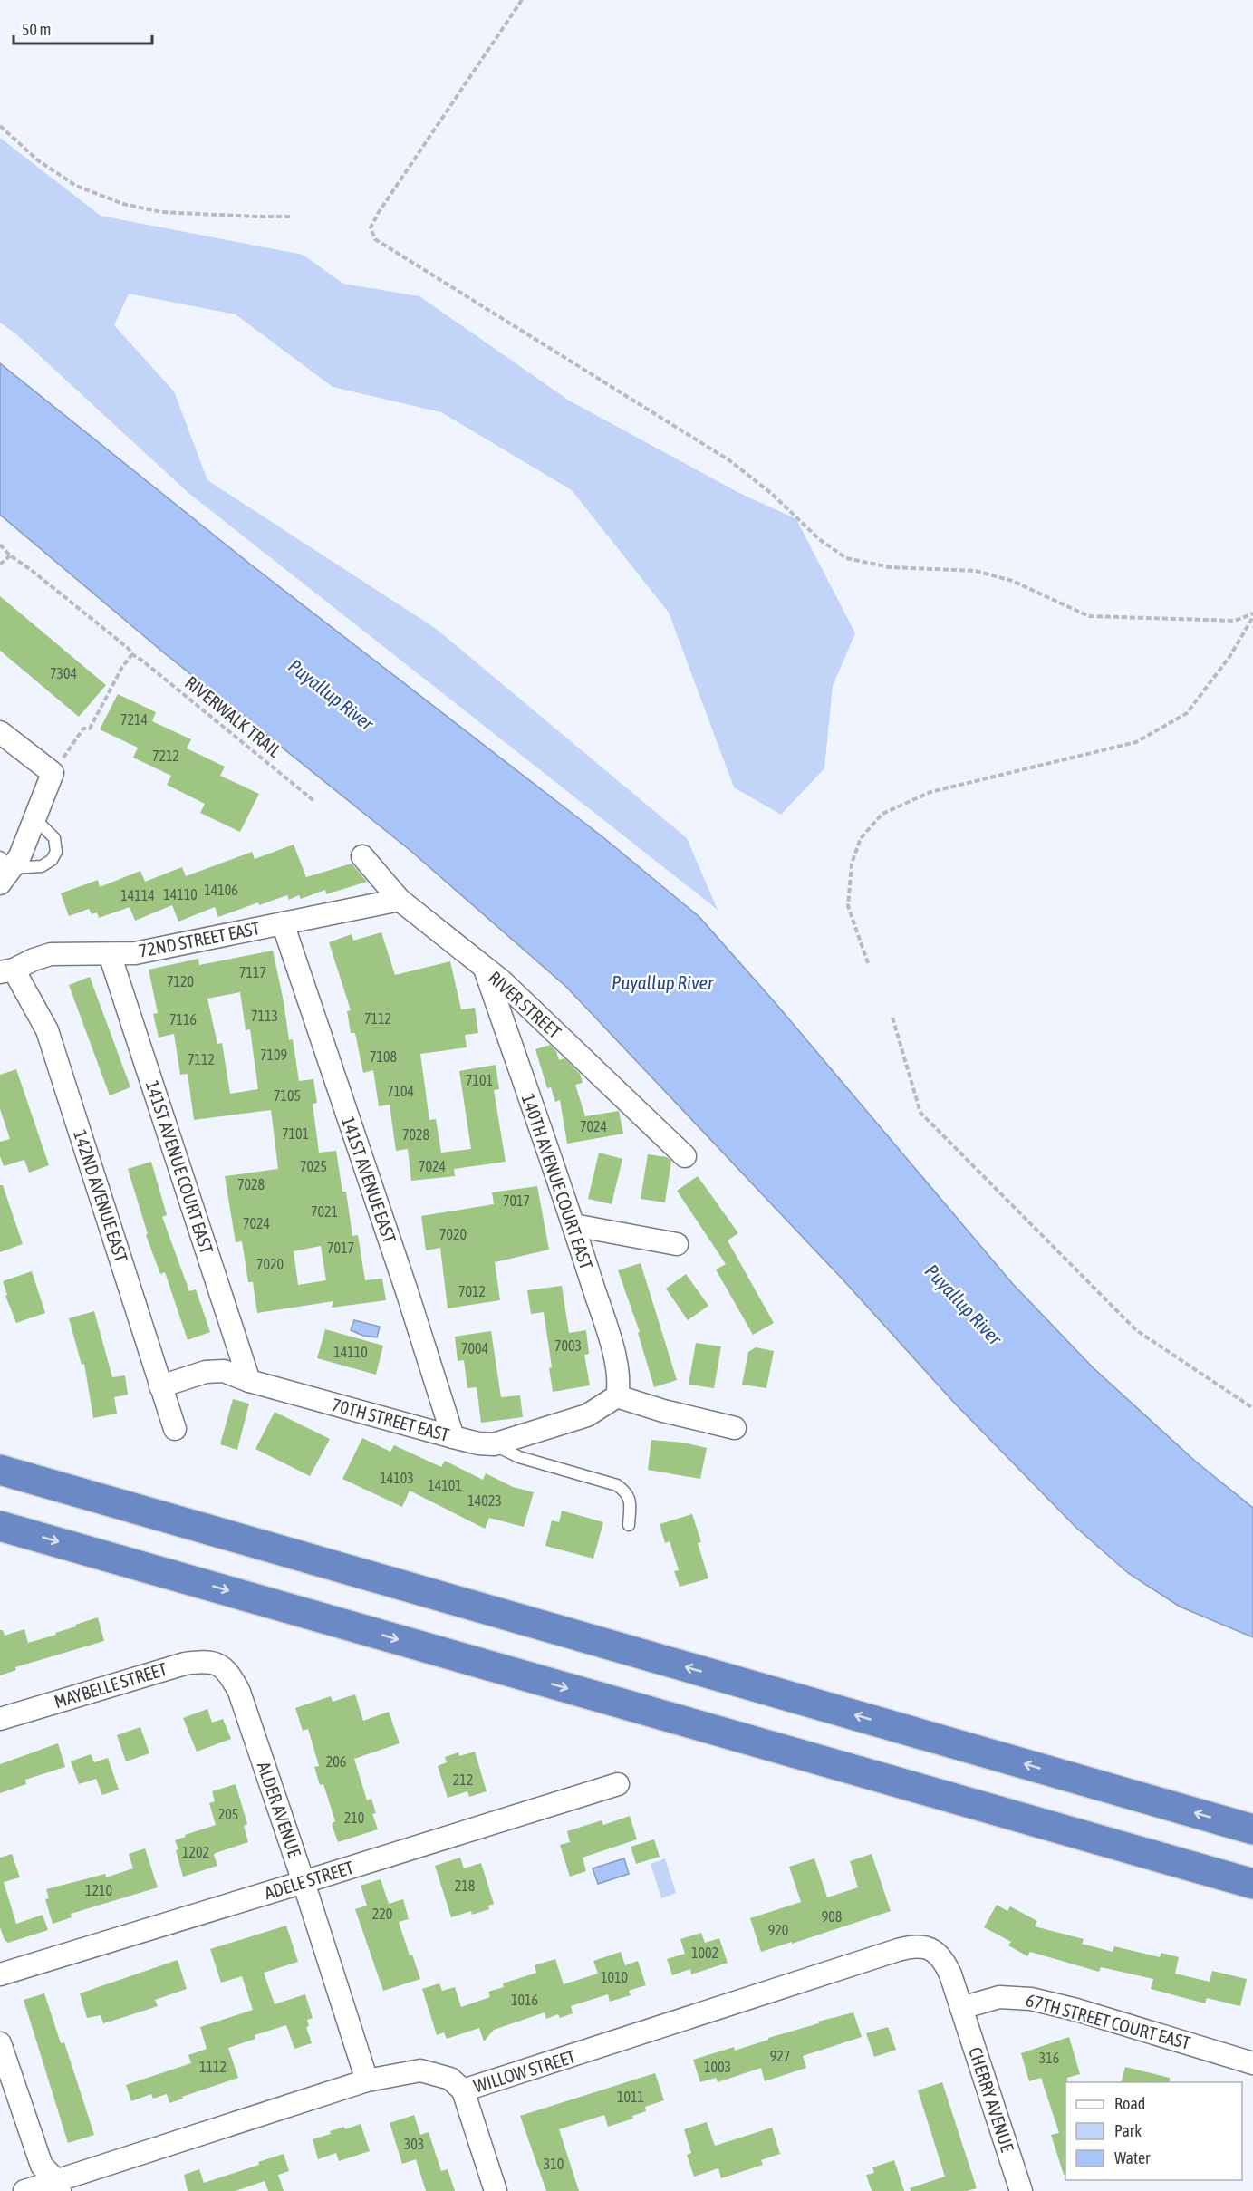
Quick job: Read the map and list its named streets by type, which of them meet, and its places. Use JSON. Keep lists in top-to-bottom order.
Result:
{
  "streets": {
    "street": [
      "72ND STREET EAST",
      "RIVER STREET",
      "141ST AVENUE COURT EAST",
      "141ST AVENUE EAST",
      "140TH AVENUE COURT EAST",
      "142ND AVENUE EAST",
      "70TH STREET EAST",
      "MAYBELLE STREET",
      "ALDER AVENUE",
      "ADELE STREET",
      "67TH STREET COURT EAST",
      "WILLOW STREET",
      "CHERRY AVENUE"
    ],
    "path": ["RIVERWALK TRAIL"]
  },
  "crossings": [
    ["72ND STREET EAST", "RIVER STREET"],
    ["72ND STREET EAST", "141ST AVENUE COURT EAST"],
    ["72ND STREET EAST", "141ST AVENUE EAST"],
    ["72ND STREET EAST", "142ND AVENUE EAST"],
    ["RIVER STREET", "140TH AVENUE COURT EAST"],
    ["141ST AVENUE COURT EAST", "70TH STREET EAST"],
    ["141ST AVENUE EAST", "70TH STREET EAST"],
    ["140TH AVENUE COURT EAST", "70TH STREET EAST"],
    ["142ND AVENUE EAST", "70TH STREET EAST"],
    ["MAYBELLE STREET", "ALDER AVENUE"],
    ["ALDER AVENUE", "ADELE STREET"],
    ["ALDER AVENUE", "WILLOW STREET"],
    ["67TH STREET COURT EAST", "WILLOW STREET"],
    ["67TH STREET COURT EAST", "CHERRY AVENUE"],
    ["WILLOW STREET", "CHERRY AVENUE"]
  ],
  "water": ["Puyallup River"],
  "house_numbers": [
    "7304",
    "7214",
    "7212",
    "14106",
    "14110",
    "14114",
    "7117",
    "7120",
    "7113",
    "7112",
    "7116",
    "7109",
    "7108",
    "7112",
    "7101",
    "7104",
    "7105",
    "7024",
    "7101",
    "7028",
    "7025",
    "7024",
    "7028",
    "7017",
    "7021",
    "7024",
    "7020",
    "7017",
    "7020",
    "7012",
    "7003",
    "7004",
    "14110",
    "14103",
    "14101",
    "14023",
    "206",
    "212",
    "205",
    "210",
    "1202",
    "218",
    "1210",
    "220",
    "908",
    "920",
    "1002",
    "1010",
    "1016",
    "927",
    "316",
    "1112",
    "1003",
    "1011",
    "303",
    "310"
  ],
  "legend": ["Road", "Park", "Water"],
  "scale_bar": "50 m"
}
